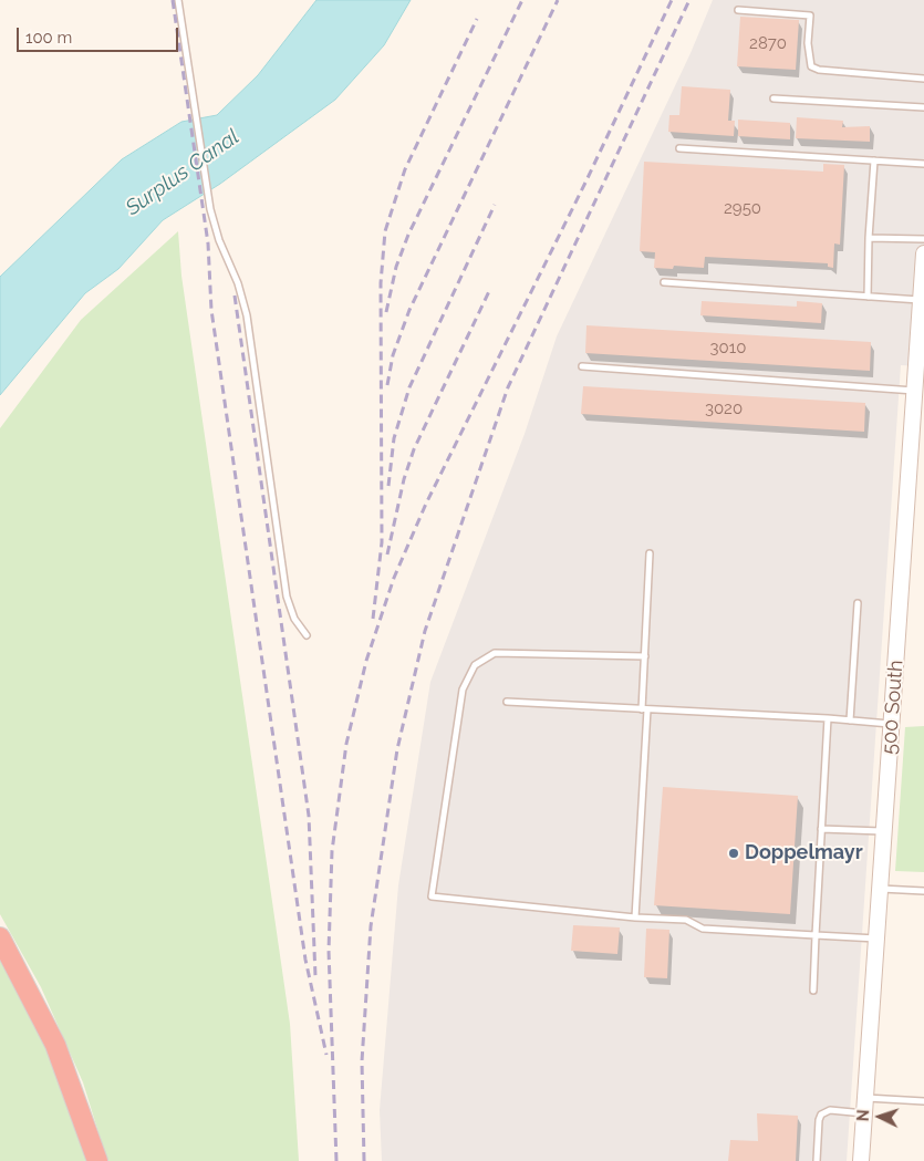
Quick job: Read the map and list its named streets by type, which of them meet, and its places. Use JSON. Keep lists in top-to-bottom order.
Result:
{
  "streets": {
    "street": ["500 South"]
  },
  "water": ["Surplus Canal"],
  "places": ["Doppelmayr"],
  "house_numbers": [
    "2870",
    "2950",
    "3010",
    "3020"
  ],
  "scale_bar": "100 m",
  "north": "left"
}
